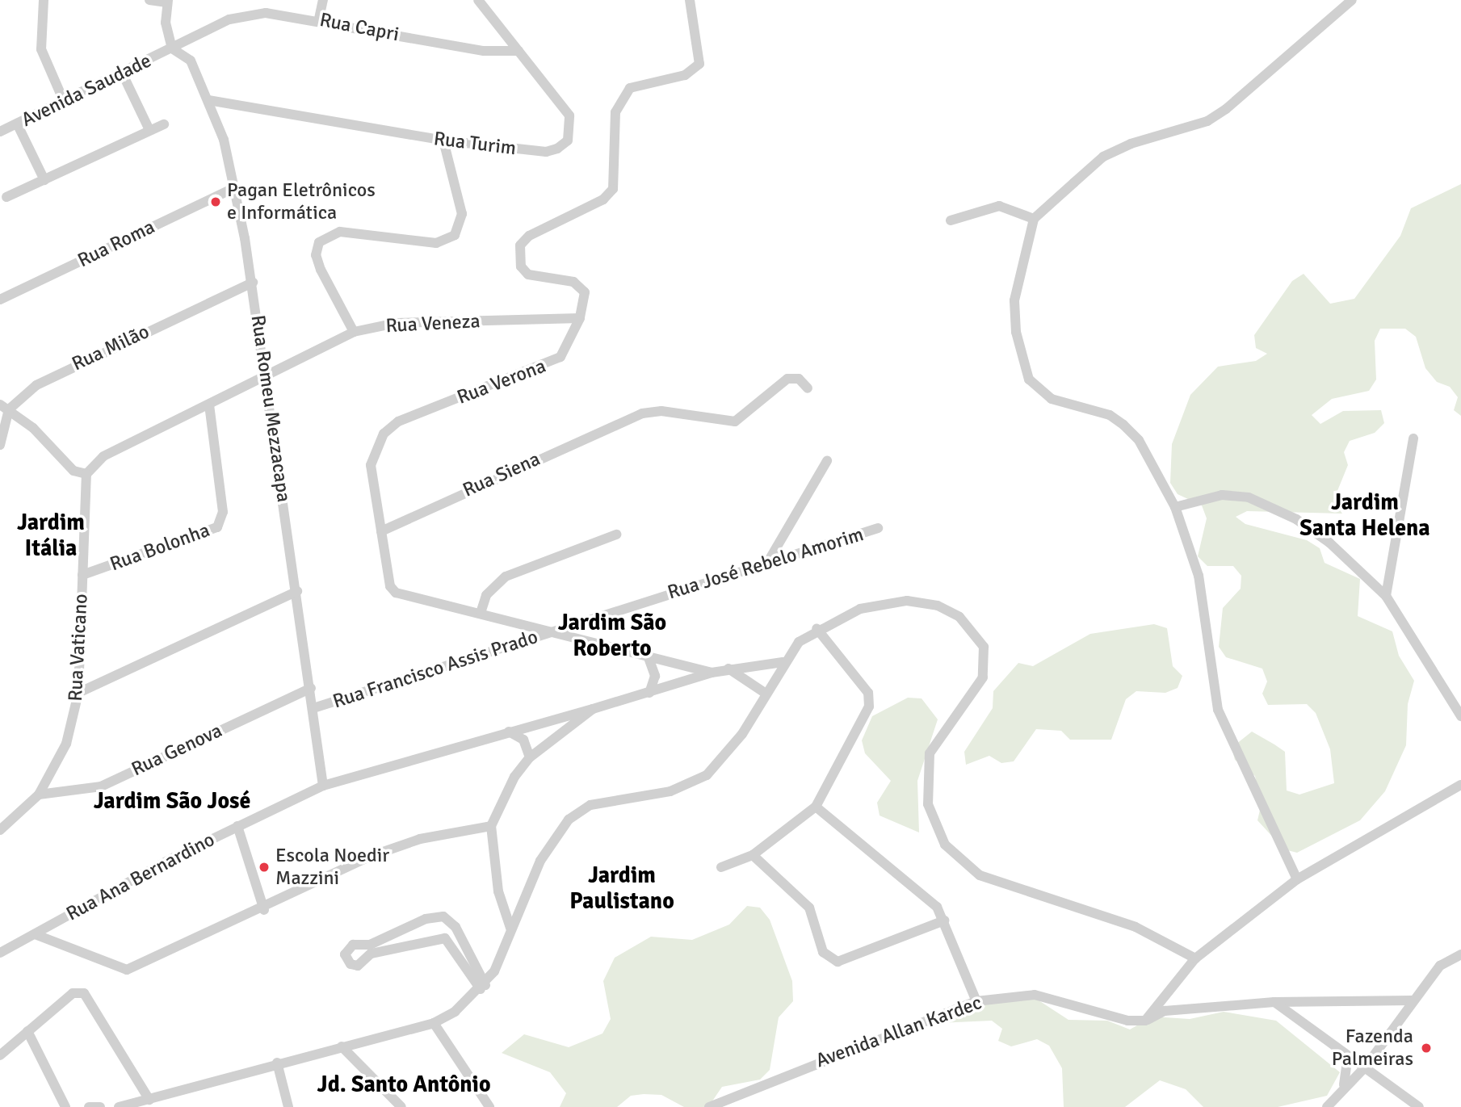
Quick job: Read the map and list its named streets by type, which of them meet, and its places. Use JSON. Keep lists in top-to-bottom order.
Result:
{
  "streets": {
    "street": [
      "Rua Capri",
      "Avenida Saudade",
      "Rua Turim",
      "Rua Roma",
      "Rua Veneza",
      "Rua Milão",
      "Rua Verona",
      "Rua Romeu Mezzacapa",
      "Rua Siena",
      "Rua Bolonha",
      "Rua José Rebelo Amorim",
      "Rua Vaticano",
      "Rua Francisco Assis Prado",
      "Rua Genova",
      "Rua Ana Bernardino",
      "Avenida Allan Kardec"
    ]
  },
  "crossings": [
    ["Rua Capri", "Avenida Saudade"],
    ["Rua Capri", "Rua Turim"],
    ["Rua Capri", "Rua Romeu Mezzacapa"],
    ["Avenida Saudade", "Rua Romeu Mezzacapa"],
    ["Rua Turim", "Rua Romeu Mezzacapa"],
    ["Rua Roma", "Rua Romeu Mezzacapa"],
    ["Rua Veneza", "Rua Verona"],
    ["Rua Veneza", "Rua Romeu Mezzacapa"],
    ["Rua Veneza", "Rua Bolonha"],
    ["Rua Veneza", "Rua Vaticano"],
    ["Rua Milão", "Rua Romeu Mezzacapa"],
    ["Rua Verona", "Rua Siena"],
    ["Rua Romeu Mezzacapa", "Rua Francisco Assis Prado"],
    ["Rua Romeu Mezzacapa", "Rua Genova"],
    ["Rua Romeu Mezzacapa", "Rua Ana Bernardino"],
    ["Rua Bolonha", "Rua Vaticano"],
    ["Rua José Rebelo Amorim", "Rua Francisco Assis Prado"],
    ["Rua Vaticano", "Rua Genova"]
  ],
  "districts": [
    "Jardim Santa Helena",
    "Jardim Itália",
    "Jardim São Roberto",
    "Jardim São José",
    "Jardim Paulistano",
    "Jd. Santo Antônio"
  ],
  "places": ["Pagan Eletrônicos e Informática", "Escola Noedir Mazzini", "Fazenda Palmeiras"]
}
